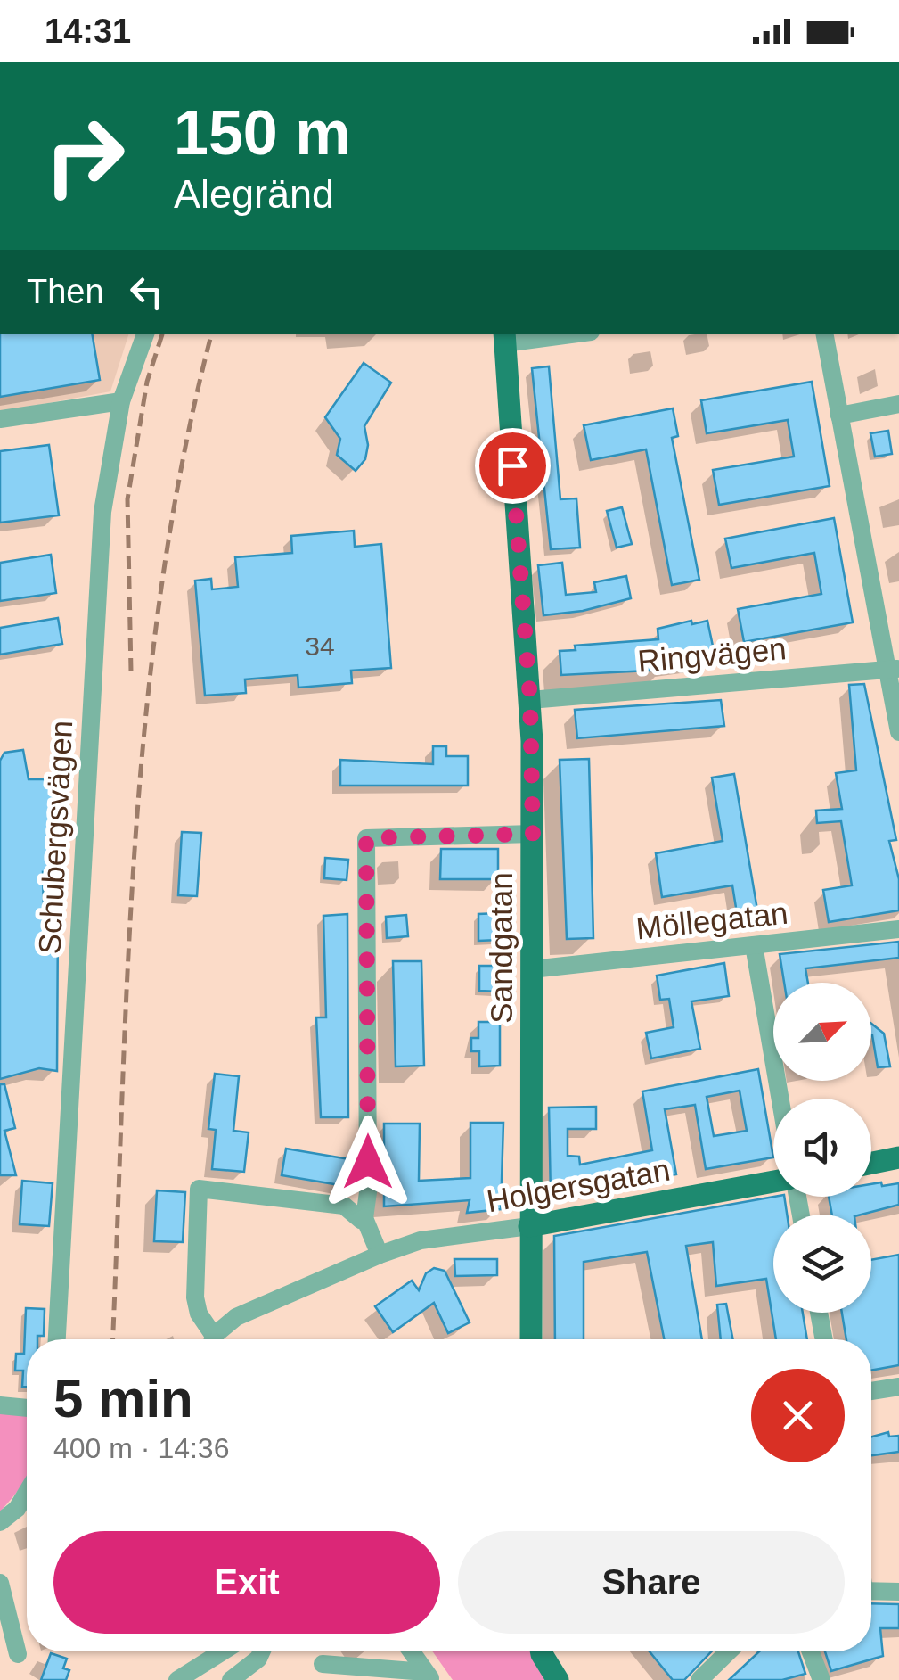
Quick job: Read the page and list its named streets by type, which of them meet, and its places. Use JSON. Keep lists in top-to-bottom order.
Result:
{
  "streets": {
    "main road": ["Sandgatan", "Holgersgatan"],
    "street": ["Ringvägen", "Schubergsvägen", "Möllegatan"]
  },
  "crossings": [
    ["Ringvägen", "Sandgatan"],
    ["Möllegatan", "Sandgatan"],
    ["Sandgatan", "Holgersgatan"]
  ],
  "house_numbers": ["34"],
  "north": "top right",
  "page": {
    "status": "14:31",
    "turn": ["150 m", "Alegränd"],
    "then": "Then",
    "heading": ["5 min", "400 m · 14:36"],
    "buttons": ["Exit", "Share"]
  }
}
